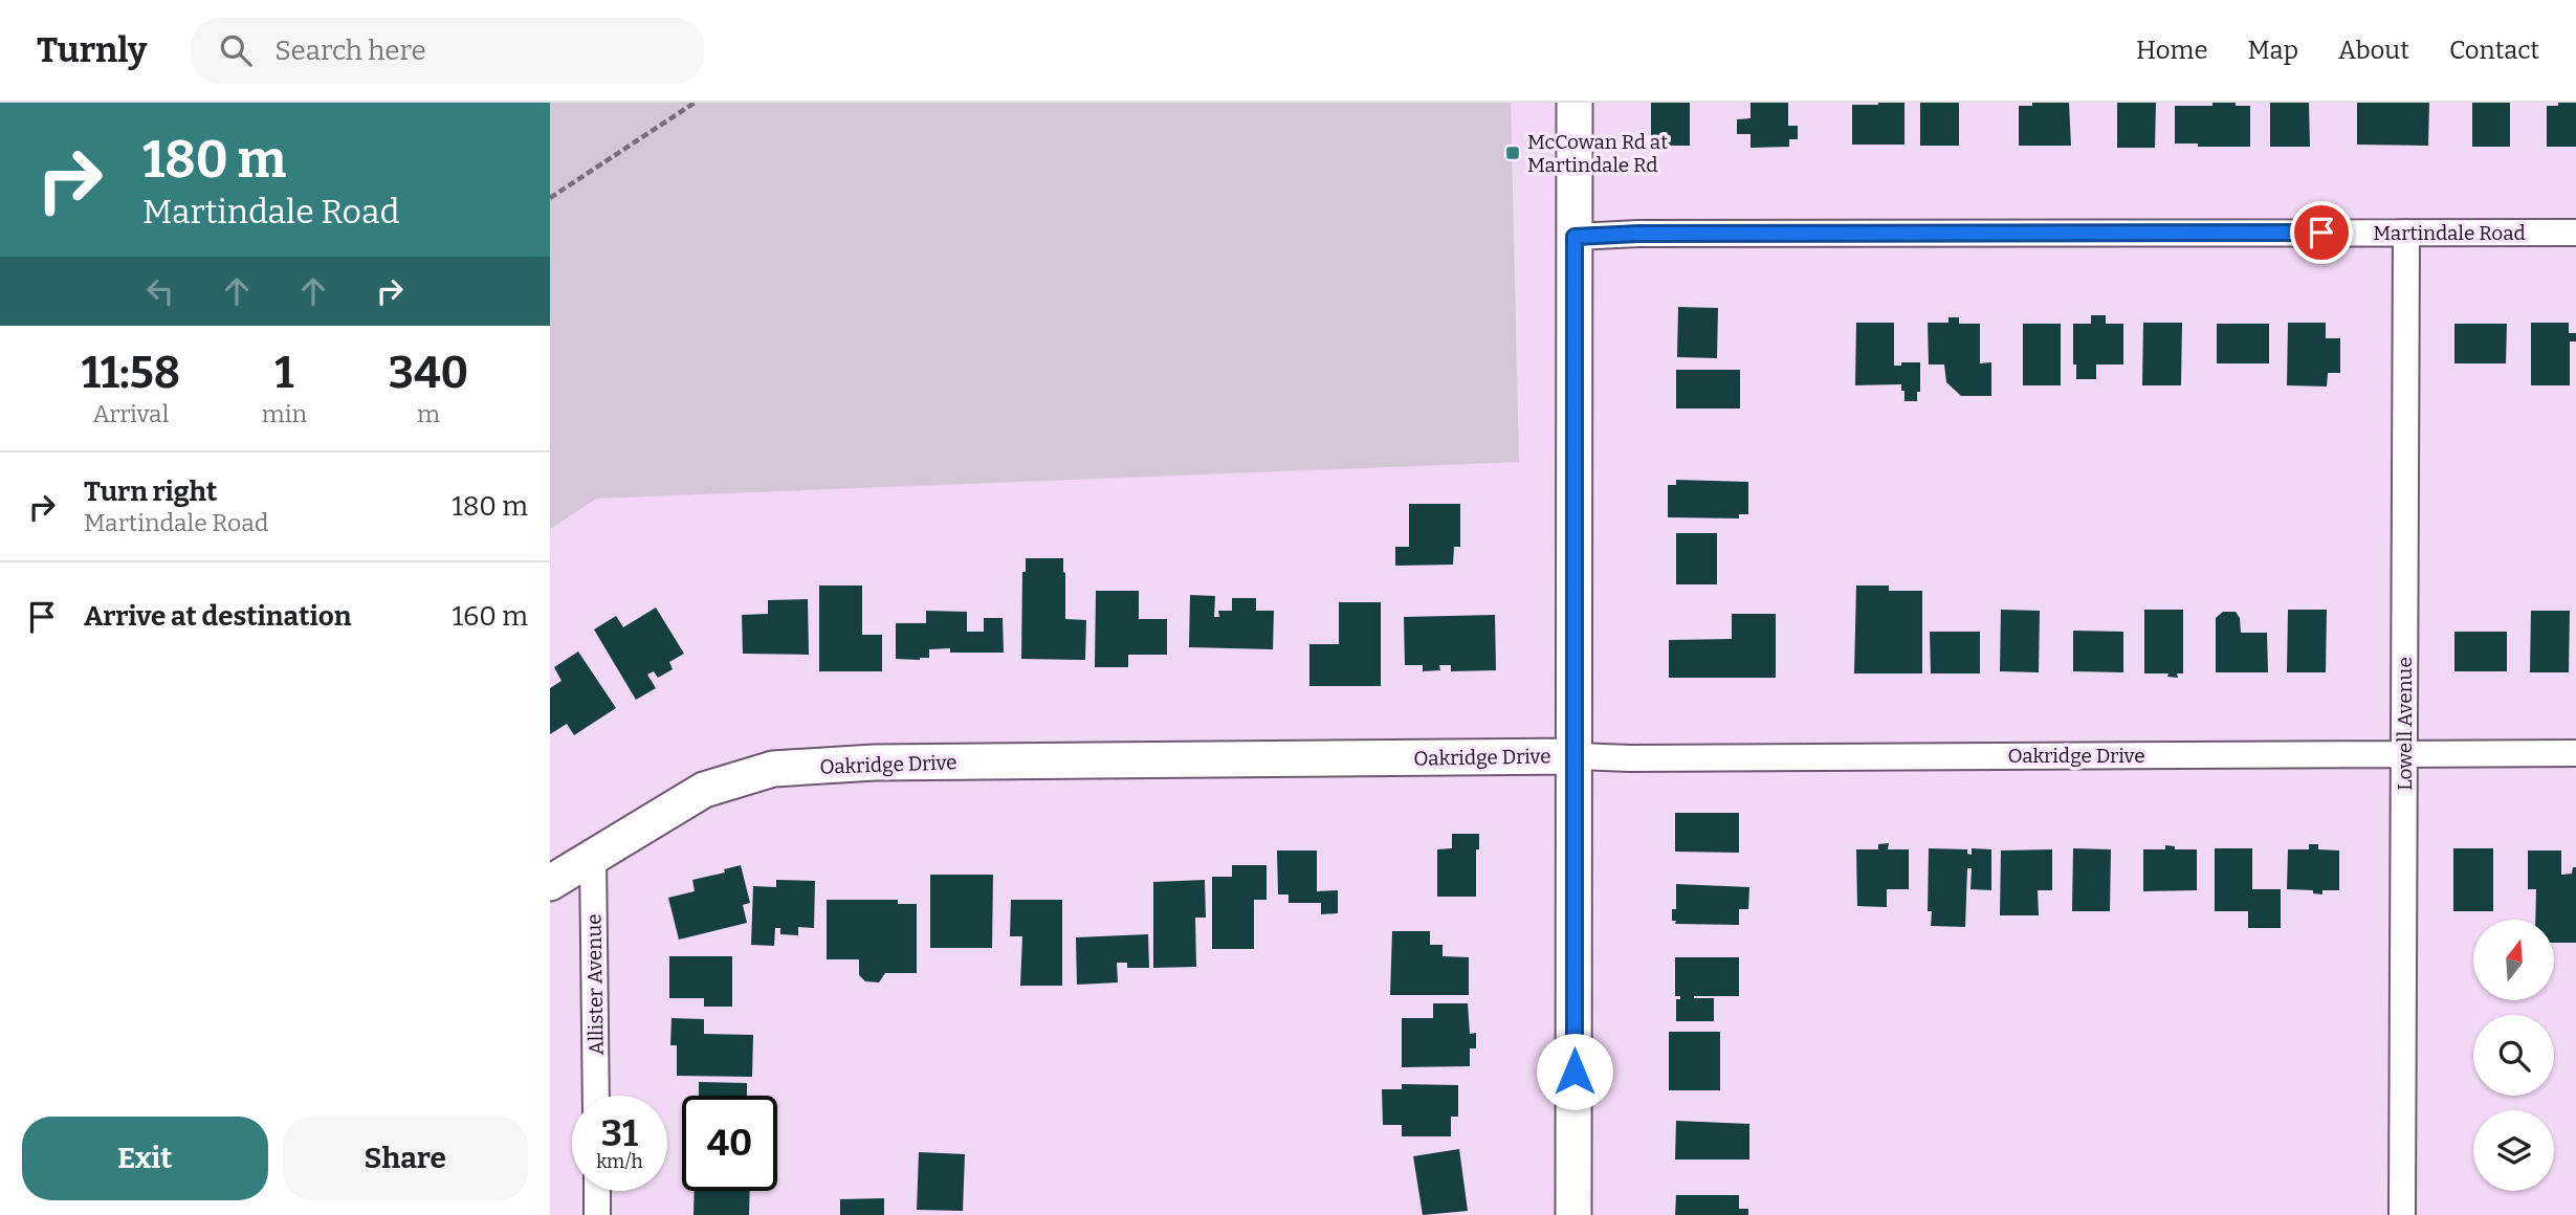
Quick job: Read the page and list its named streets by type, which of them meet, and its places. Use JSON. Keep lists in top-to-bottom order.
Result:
{
  "streets": {
    "street": [
      "Martindale Road",
      "Lowell Avenue",
      "Oakridge Drive",
      "Allister Avenue"
    ]
  },
  "crossings": [
    ["Martindale Road", "Lowell Avenue"],
    ["Lowell Avenue", "Oakridge Drive"],
    ["Oakridge Drive", "Allister Avenue"]
  ],
  "places": {
    "transit": ["McCowan Rd at Martindale Rd"]
  },
  "north": "top",
  "page": {
    "header": "Turnly",
    "search": "Search here",
    "nav": [
      "Home",
      "Map",
      "About",
      "Contact"
    ],
    "turn": ["180 m", "Martindale Road"],
    "eta": [
      "11:58",
      "Arrival",
      "1",
      "min",
      "340",
      "m"
    ],
    "list": [
      {
        "name": "Turn right",
        "note": "Martindale Road",
        "value": "180 m"
      },
      {
        "name": "Arrive at destination",
        "value": "160 m"
      }
    ],
    "speed": "31 km/h",
    "limit": "40",
    "buttons": ["Exit", "Share"]
  }
}
